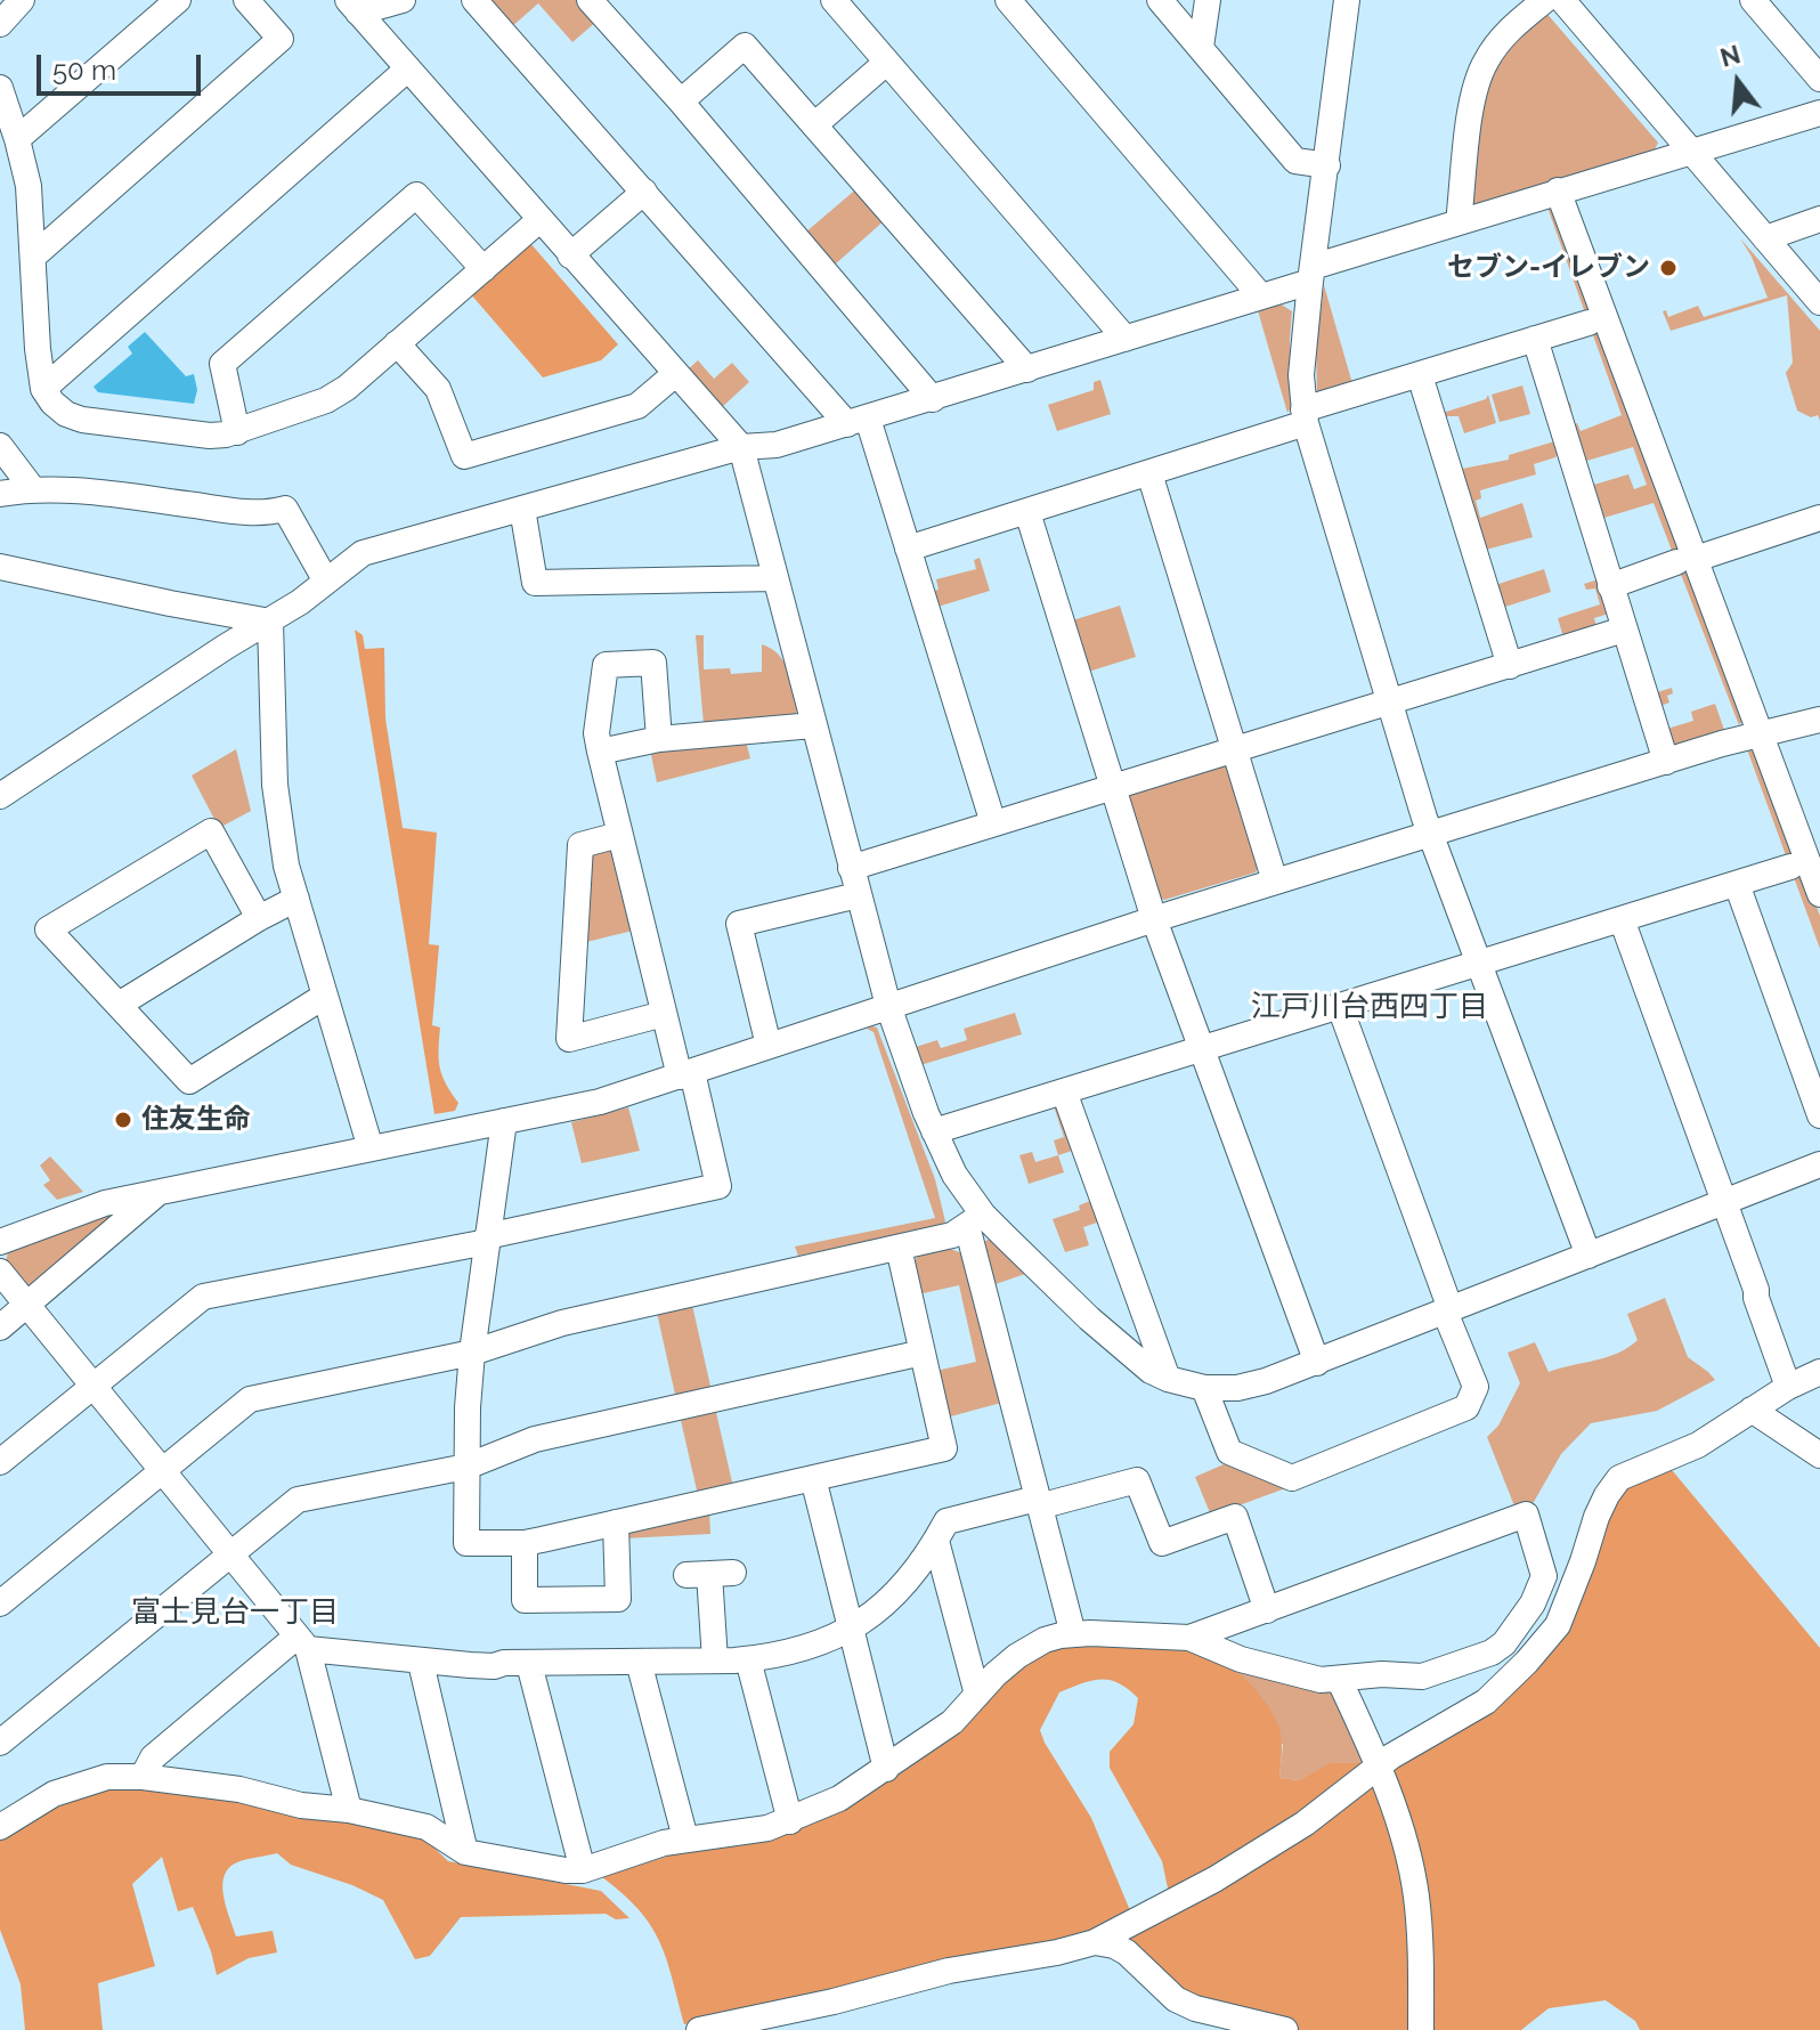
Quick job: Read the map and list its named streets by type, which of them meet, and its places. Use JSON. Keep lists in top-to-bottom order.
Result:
{
  "districts": ["江戸川台西四丁目", "富士見台一丁目"],
  "places": ["セブン-イレブン", "住友生命"],
  "scale_bar": "50 m",
  "north": "top"
}
